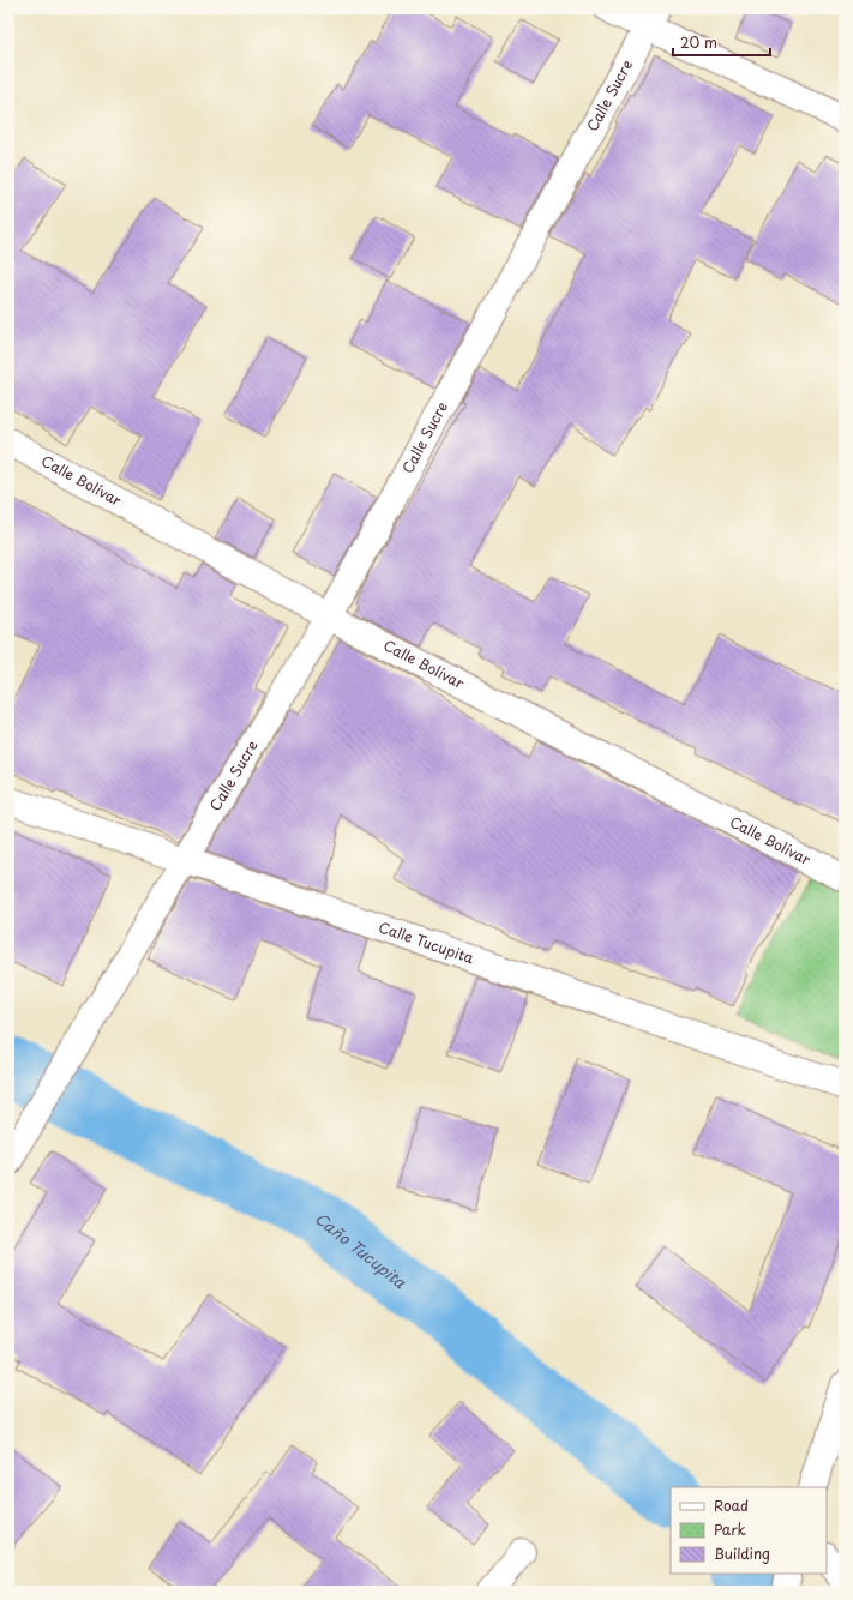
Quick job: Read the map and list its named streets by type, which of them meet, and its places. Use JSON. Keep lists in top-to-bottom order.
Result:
{
  "streets": {
    "street": ["Calle Sucre", "Calle Bolívar", "Calle Tucupita"]
  },
  "crossings": [
    ["Calle Sucre", "Calle Bolívar"],
    ["Calle Sucre", "Calle Tucupita"]
  ],
  "water": ["Caño Tucupita"],
  "legend": ["Road", "Park", "Building"],
  "scale_bar": "20 m"
}
